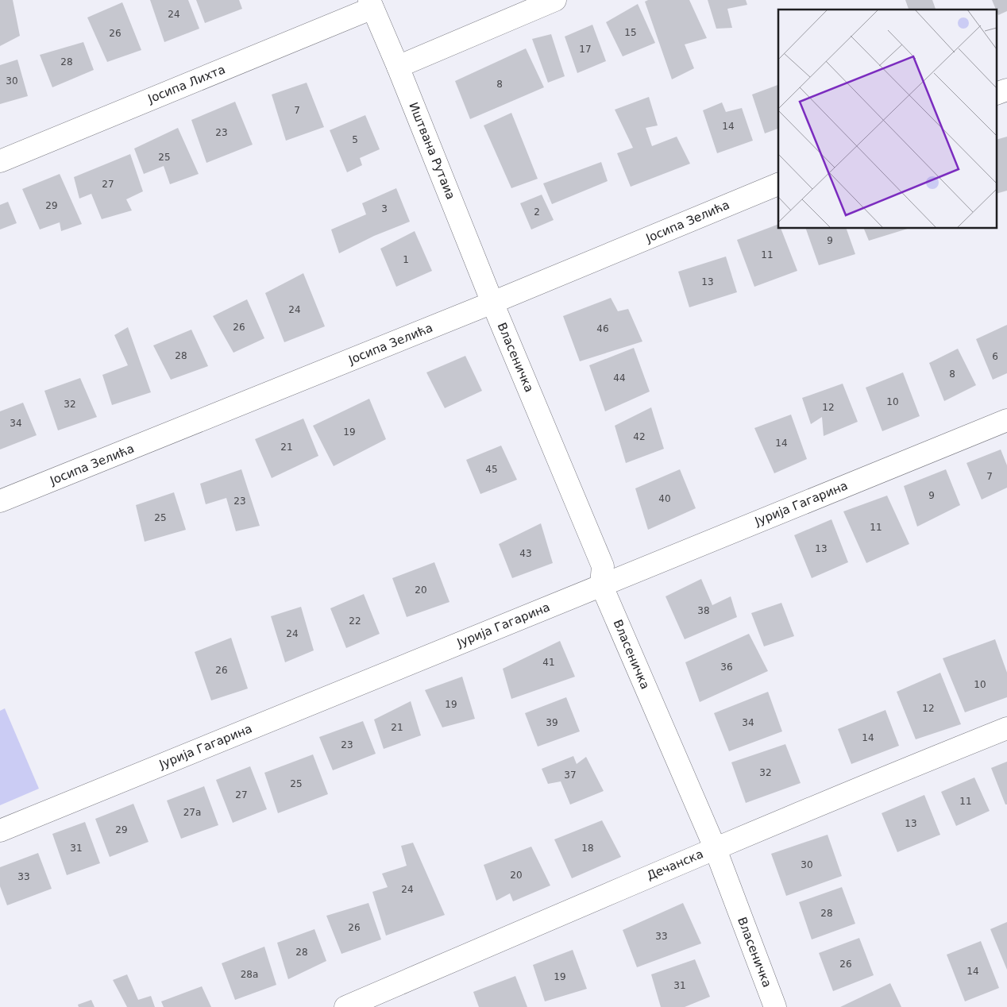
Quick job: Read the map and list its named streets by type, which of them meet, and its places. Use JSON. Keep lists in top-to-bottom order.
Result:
{
  "streets": {
    "street": [
      "Јосипа Лихта",
      "Иштвана Рутаиа",
      "Јосипа Зелића",
      "Власеничка",
      "Јурија Гагарина",
      "Дечанска"
    ]
  },
  "crossings": [
    ["Јосипа Лихта", "Иштвана Рутаиа"],
    ["Иштвана Рутаиа", "Јосипа Зелића"],
    ["Иштвана Рутаиа", "Власеничка"],
    ["Јосипа Зелића", "Власеничка"],
    ["Власеничка", "Јурија Гагарина"],
    ["Власеничка", "Дечанска"]
  ],
  "house_numbers": [
    "24",
    "15",
    "26",
    "17",
    "28",
    "30",
    "8",
    "7",
    "14",
    "23",
    "5",
    "25",
    "27",
    "29",
    "3",
    "2",
    "9",
    "11",
    "1",
    "13",
    "24",
    "26",
    "46",
    "28",
    "6",
    "8",
    "44",
    "10",
    "32",
    "12",
    "34",
    "19",
    "42",
    "14",
    "21",
    "45",
    "7",
    "9",
    "40",
    "23",
    "25",
    "11",
    "13",
    "43",
    "20",
    "38",
    "22",
    "24",
    "41",
    "36",
    "26",
    "10",
    "19",
    "12",
    "39",
    "34",
    "21",
    "14",
    "23",
    "32",
    "37",
    "25",
    "27",
    "11",
    "27a",
    "13",
    "29",
    "31",
    "18",
    "30",
    "20",
    "33",
    "24",
    "28",
    "26",
    "33",
    "28",
    "26",
    "14",
    "28a",
    "19",
    "31"
  ]
}
